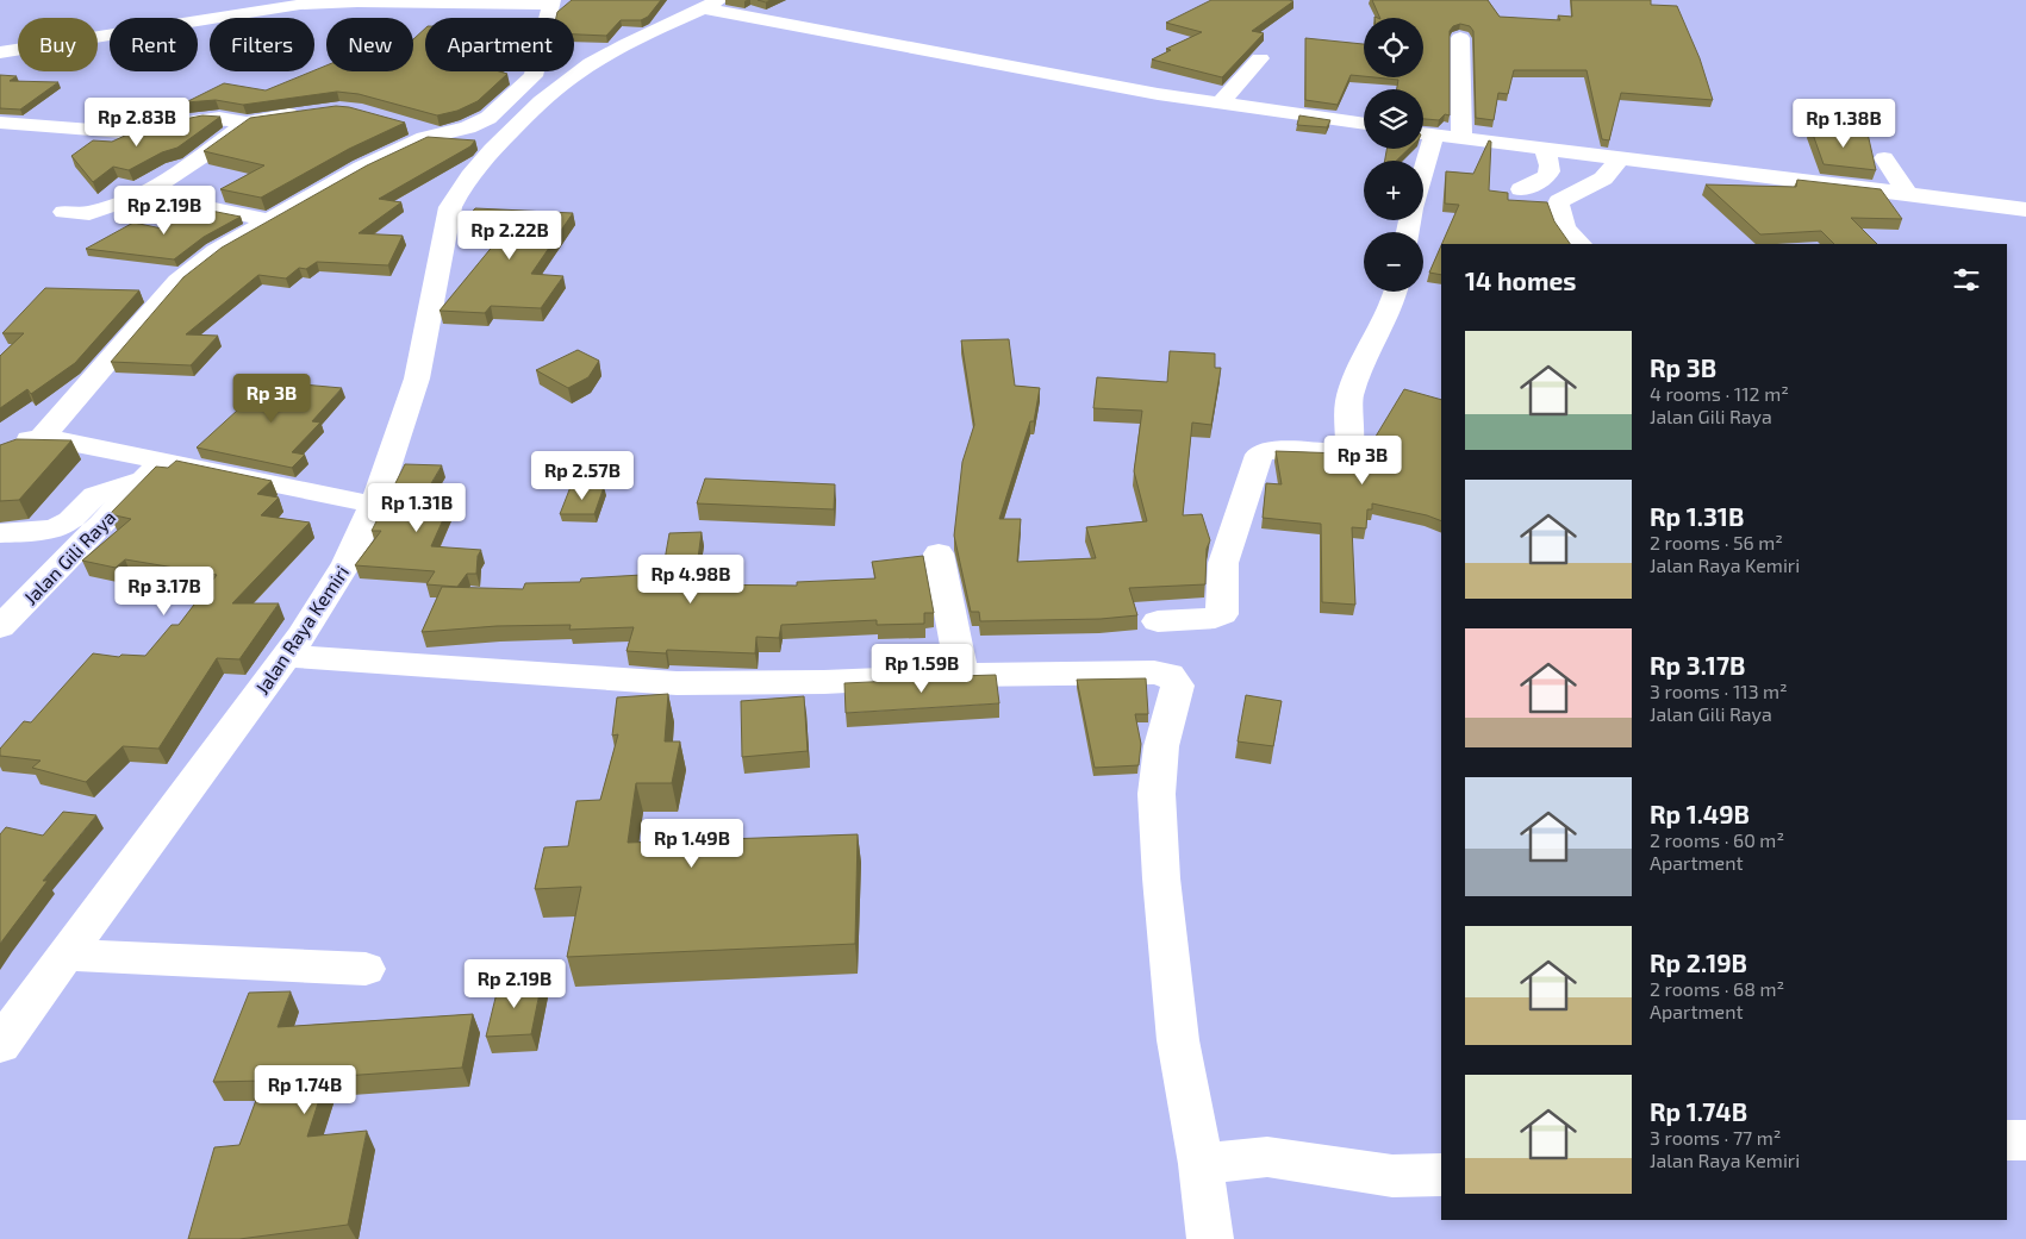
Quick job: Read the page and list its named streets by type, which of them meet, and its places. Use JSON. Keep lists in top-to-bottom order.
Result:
{
  "streets": {
    "street": ["Jalan Gili Raya", "Jalan Raya Kemiri"]
  },
  "page": {
    "map_buttons": ["+", "−"],
    "chip": [
      "Buy",
      "Rent",
      "Filters",
      "New",
      "Apartment"
    ],
    "price": [
      "Rp 2.83B",
      "Rp 1.38B",
      "Rp 2.19B",
      "Rp 2.22B",
      "Rp 3B",
      "Rp 3B",
      "Rp 2.57B",
      "Rp 1.31B",
      "Rp 4.98B",
      "Rp 3.17B",
      "Rp 1.59B",
      "Rp 1.49B",
      "Rp 2.19B",
      "Rp 1.74B"
    ],
    "heading": "14 homes",
    "list": [
      {
        "name": "Rp 3B",
        "note": "4 rooms · 112 m² · Jalan Gili Raya"
      },
      {
        "name": "Rp 1.31B",
        "note": "2 rooms · 56 m² · Jalan Raya Kemiri"
      },
      {
        "name": "Rp 3.17B",
        "note": "3 rooms · 113 m² · Jalan Gili Raya"
      },
      {
        "name": "Rp 1.49B",
        "note": "2 rooms · 60 m² · Apartment"
      },
      {
        "name": "Rp 2.19B",
        "note": "2 rooms · 68 m² · Apartment"
      },
      {
        "name": "Rp 1.74B",
        "note": "3 rooms · 77 m² · Jalan Raya Kemiri"
      }
    ]
  }
}
